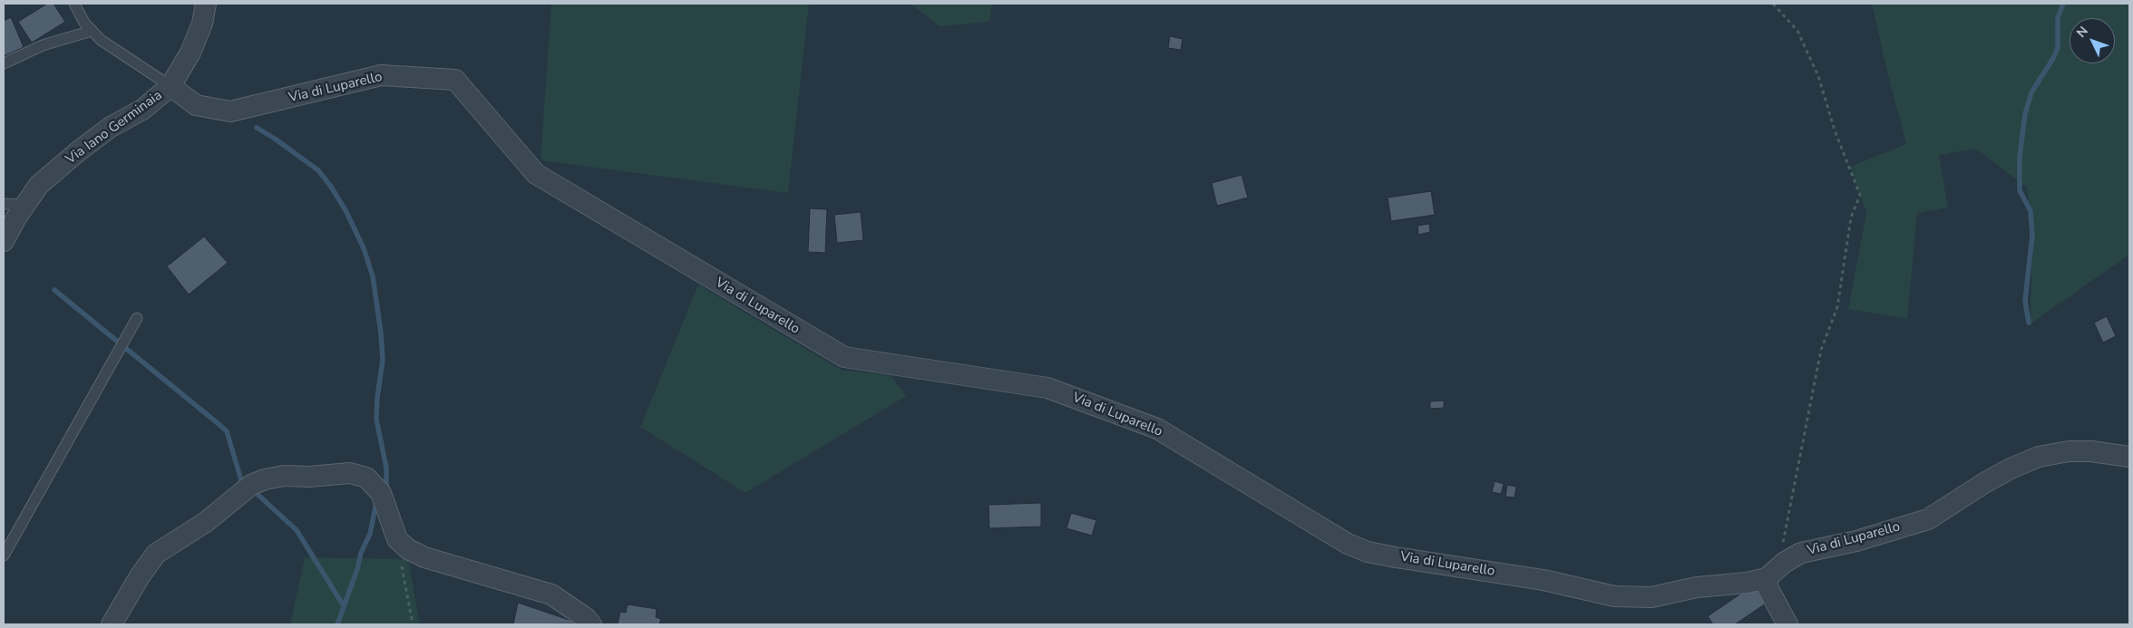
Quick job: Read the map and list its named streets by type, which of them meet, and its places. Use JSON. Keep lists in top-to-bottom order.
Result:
{
  "streets": {
    "street": ["Via di Luparello", "Via Iano Germinaia"]
  },
  "crossings": [
    ["Via di Luparello", "Via Iano Germinaia"]
  ],
  "north": "top left"
}
